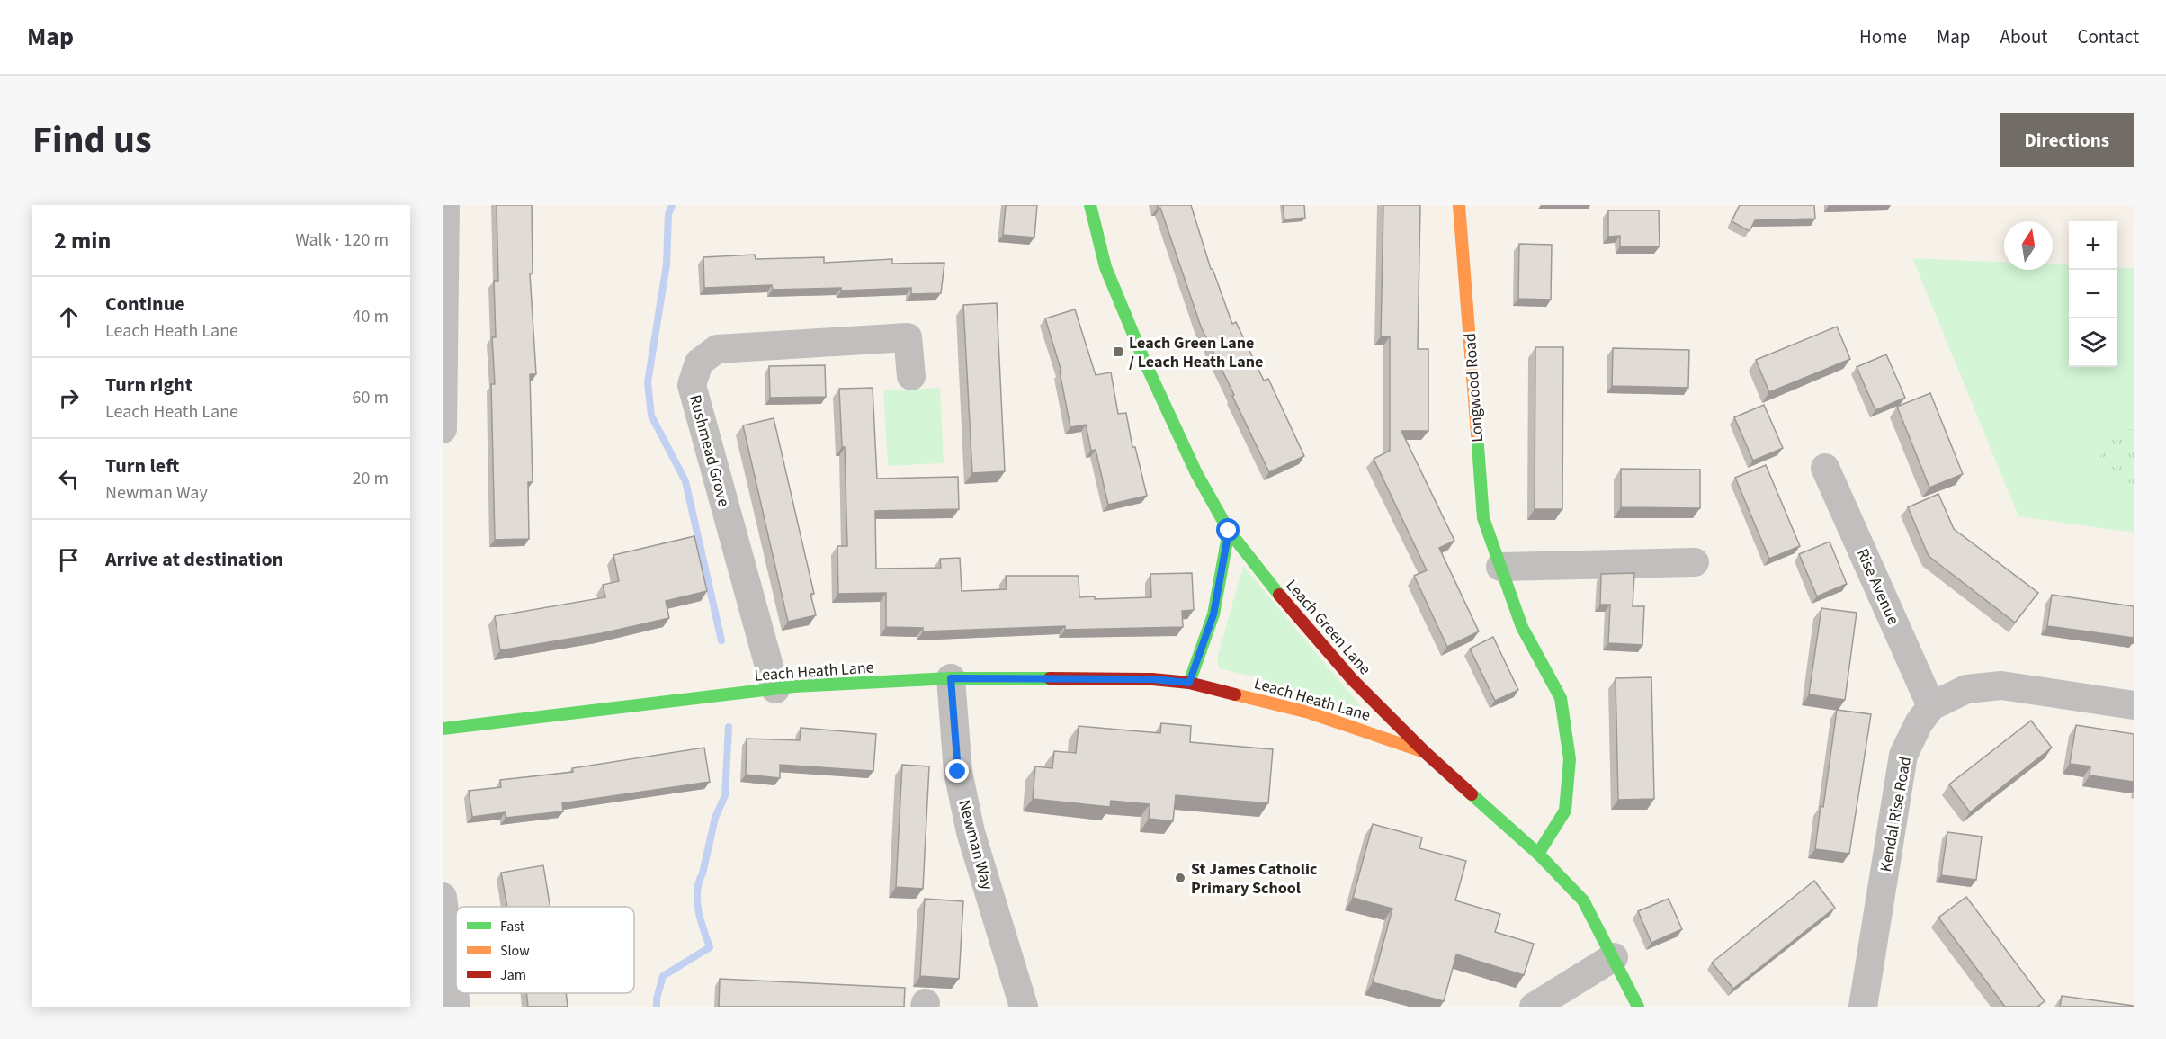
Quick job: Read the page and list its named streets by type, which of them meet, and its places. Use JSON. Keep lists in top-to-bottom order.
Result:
{
  "streets": {
    "street": [
      "Longwood Road",
      "Rushmead Grove",
      "Rise Avenue",
      "Leach Green Lane",
      "Leach Heath Lane",
      "Kendal Rise Road",
      "Newman Way"
    ]
  },
  "crossings": [
    ["Longwood Road", "Leach Green Lane"],
    ["Rushmead Grove", "Leach Heath Lane"],
    ["Rise Avenue", "Kendal Rise Road"],
    ["Leach Green Lane", "Leach Heath Lane"],
    ["Leach Heath Lane", "Newman Way"]
  ],
  "places": {
    "transit": ["Leach Green Lane / Leach Heath Lane"],
    "other": ["St James Catholic Primary School"]
  },
  "legend": ["Fast", "Slow", "Jam"],
  "north": "top",
  "page": {
    "header": "Map",
    "nav": [
      "Home",
      "Map",
      "About",
      "Contact"
    ],
    "title": "Find us",
    "buttons": "Directions",
    "heading": ["2 min", "Walk · 120 m"],
    "map_buttons": ["+", "−"],
    "list": [
      ["Continue", "Leach Heath Lane", "40 m"],
      ["Turn right", "Leach Heath Lane", "60 m"],
      ["Turn left", "Newman Way", "20 m"],
      "Arrive at destination"
    ]
  }
}
